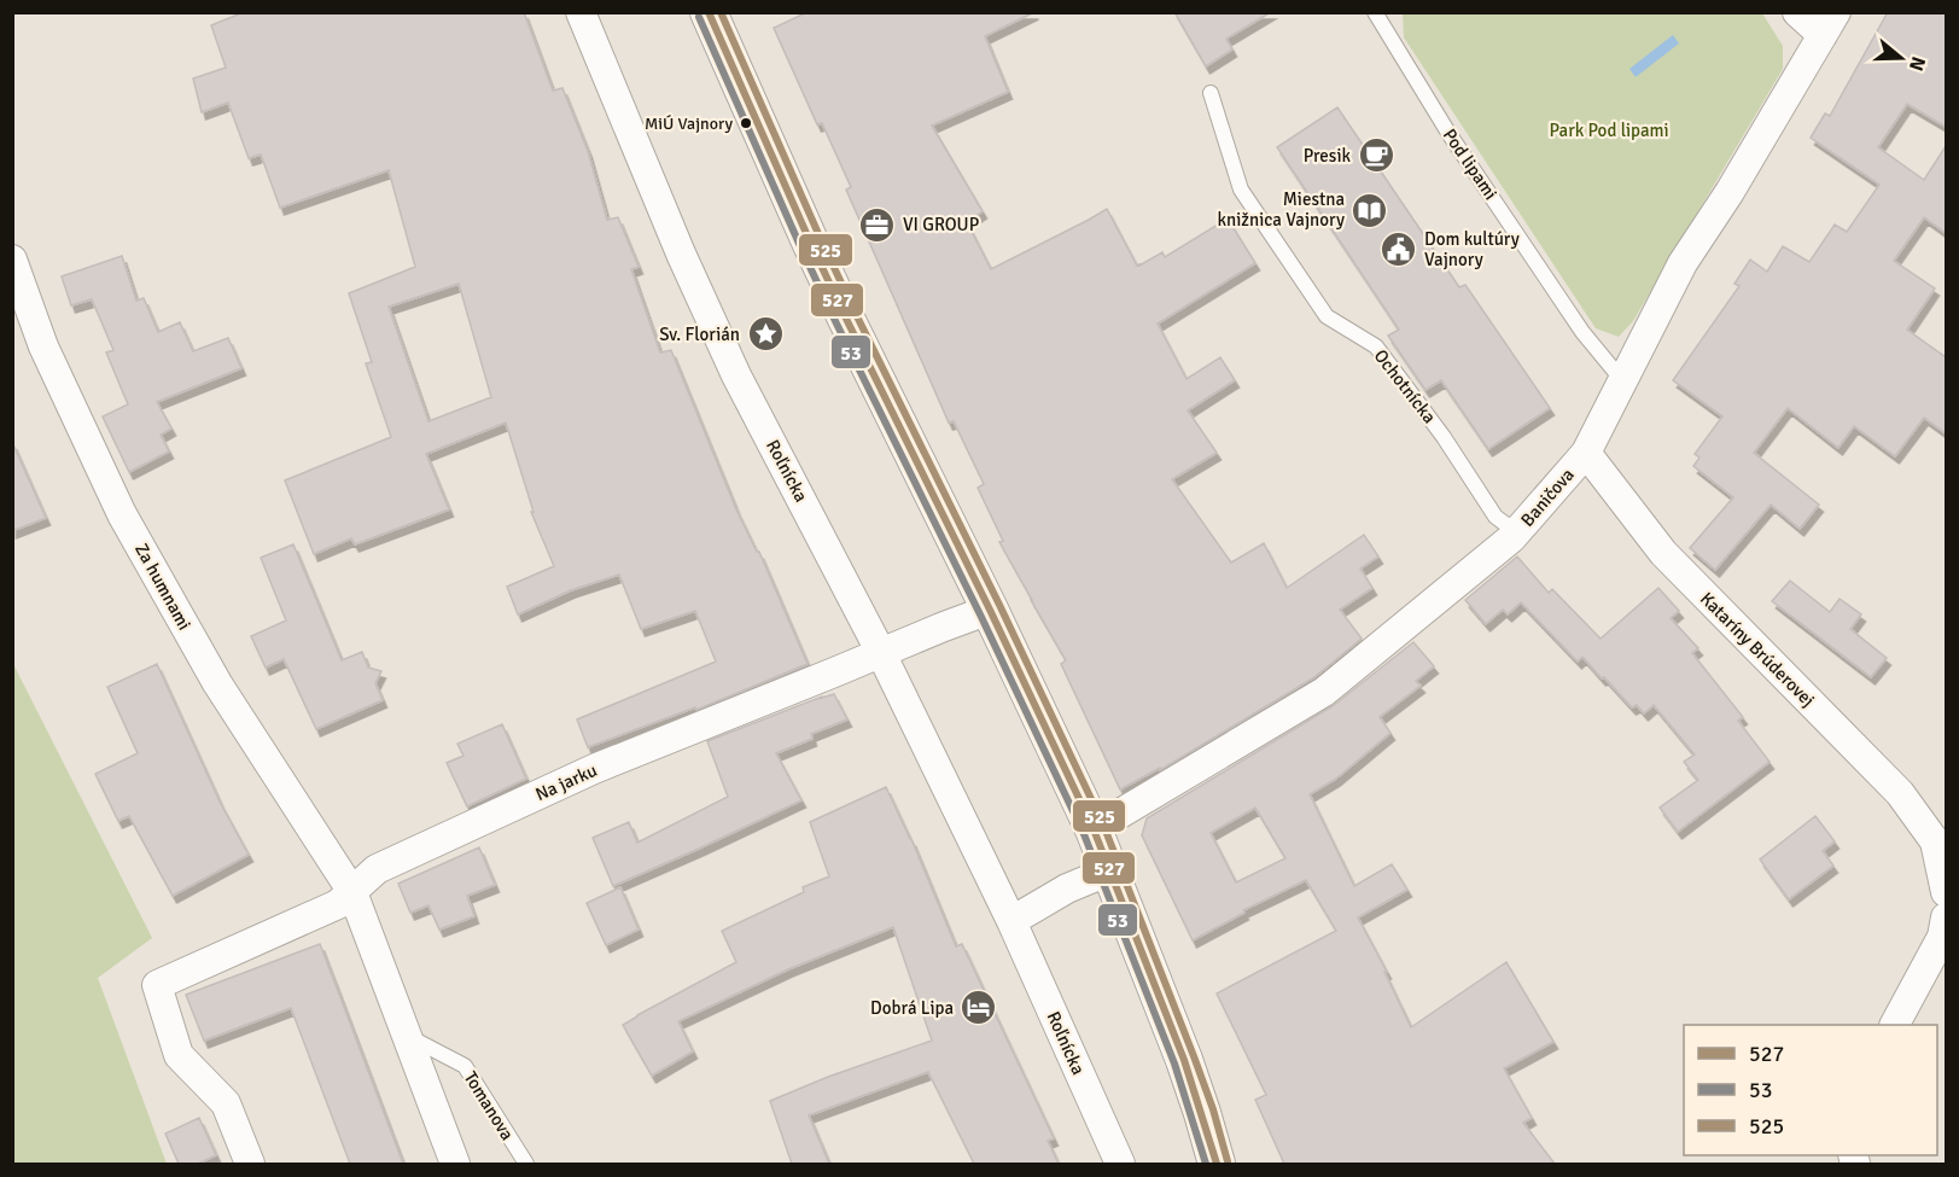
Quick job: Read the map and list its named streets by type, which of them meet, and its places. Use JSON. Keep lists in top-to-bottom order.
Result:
{
  "streets": {
    "street": [
      "Roľnícka",
      "Baničova",
      "Za humnami",
      "Kataríny Brúderovej",
      "Na jarku"
    ],
    "lane": ["Pod lipami", "Ochotnícka", "Tomanova"]
  },
  "crossings": [
    ["Pod lipami", "Baničova"],
    ["Ochotnícka", "Baničova"],
    ["Roľnícka", "Na jarku"],
    ["Baničova", "Kataríny Brúderovej"],
    ["Za humnami", "Na jarku"]
  ],
  "parks": ["Park Pod lipami"],
  "places": {
    "other": ["MiÚ Vajnory"],
    "cafe": ["Presik"],
    "library": ["Miestna knižnica Vajnory"],
    "office": ["VI GROUP"],
    "public building": ["Dom kultúry Vajnory"],
    "place": ["Sv. Florián"],
    "hotel": ["Dobrá Lipa"]
  },
  "lines": ["transit line 527", "transit line 525", "transit line 53"],
  "legend": ["527", "53", "525"],
  "north": "right"
}
